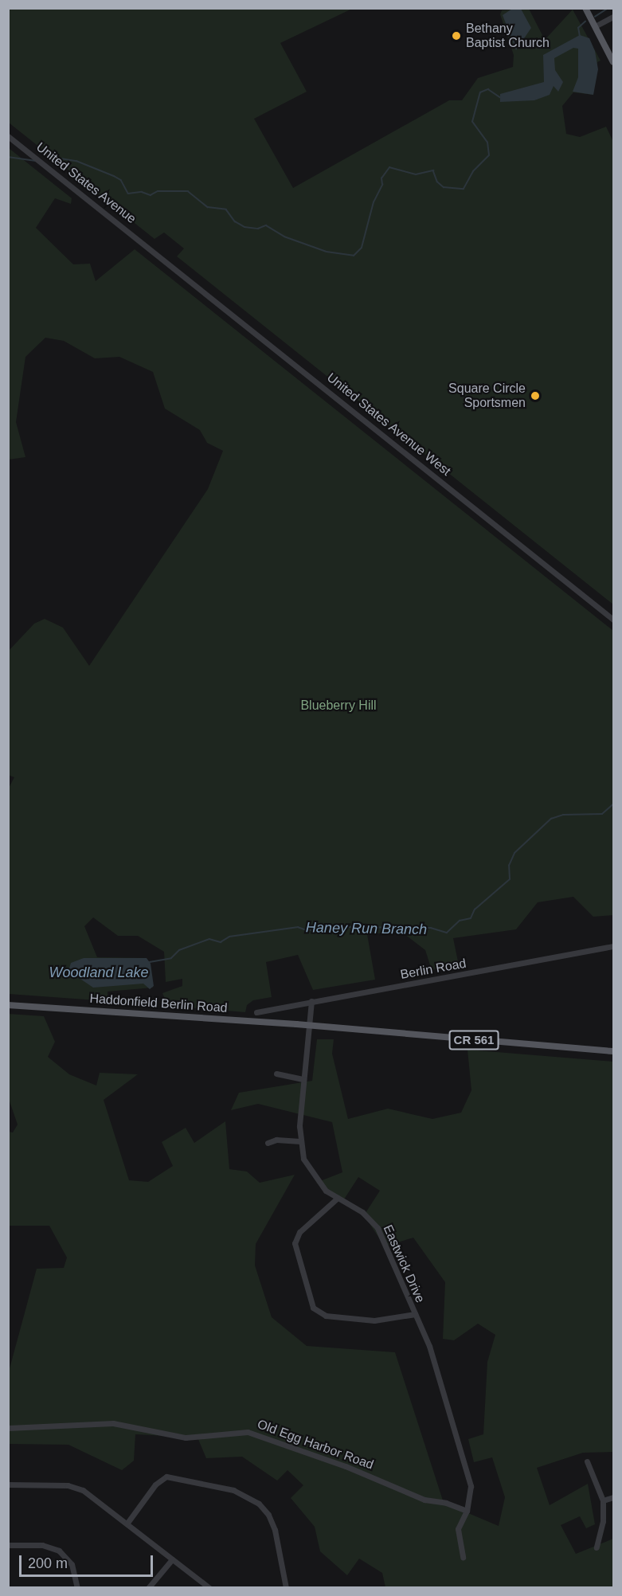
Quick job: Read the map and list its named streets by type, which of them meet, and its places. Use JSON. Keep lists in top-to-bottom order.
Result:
{
  "streets": {
    "main road": ["Haddonfield Berlin Road", "CR 561"],
    "street": [
      "United States Avenue",
      "United States Avenue West",
      "Berlin Road",
      "Eastwick Drive",
      "Old Egg Harbor Road"
    ]
  },
  "crossings": [
    ["United States Avenue", "United States Avenue West"],
    ["Berlin Road", "Eastwick Drive"],
    ["Haddonfield Berlin Road", "CR 561"],
    ["Haddonfield Berlin Road", "Eastwick Drive"],
    ["CR 561", "Eastwick Drive"],
    ["Eastwick Drive", "Old Egg Harbor Road"]
  ],
  "water": ["Haney Run Branch", "Woodland Lake"],
  "parks": ["Blueberry Hill"],
  "places": ["Bethany Baptist Church", "Square Circle Sportsmen"],
  "scale_bar": "200 m"
}
